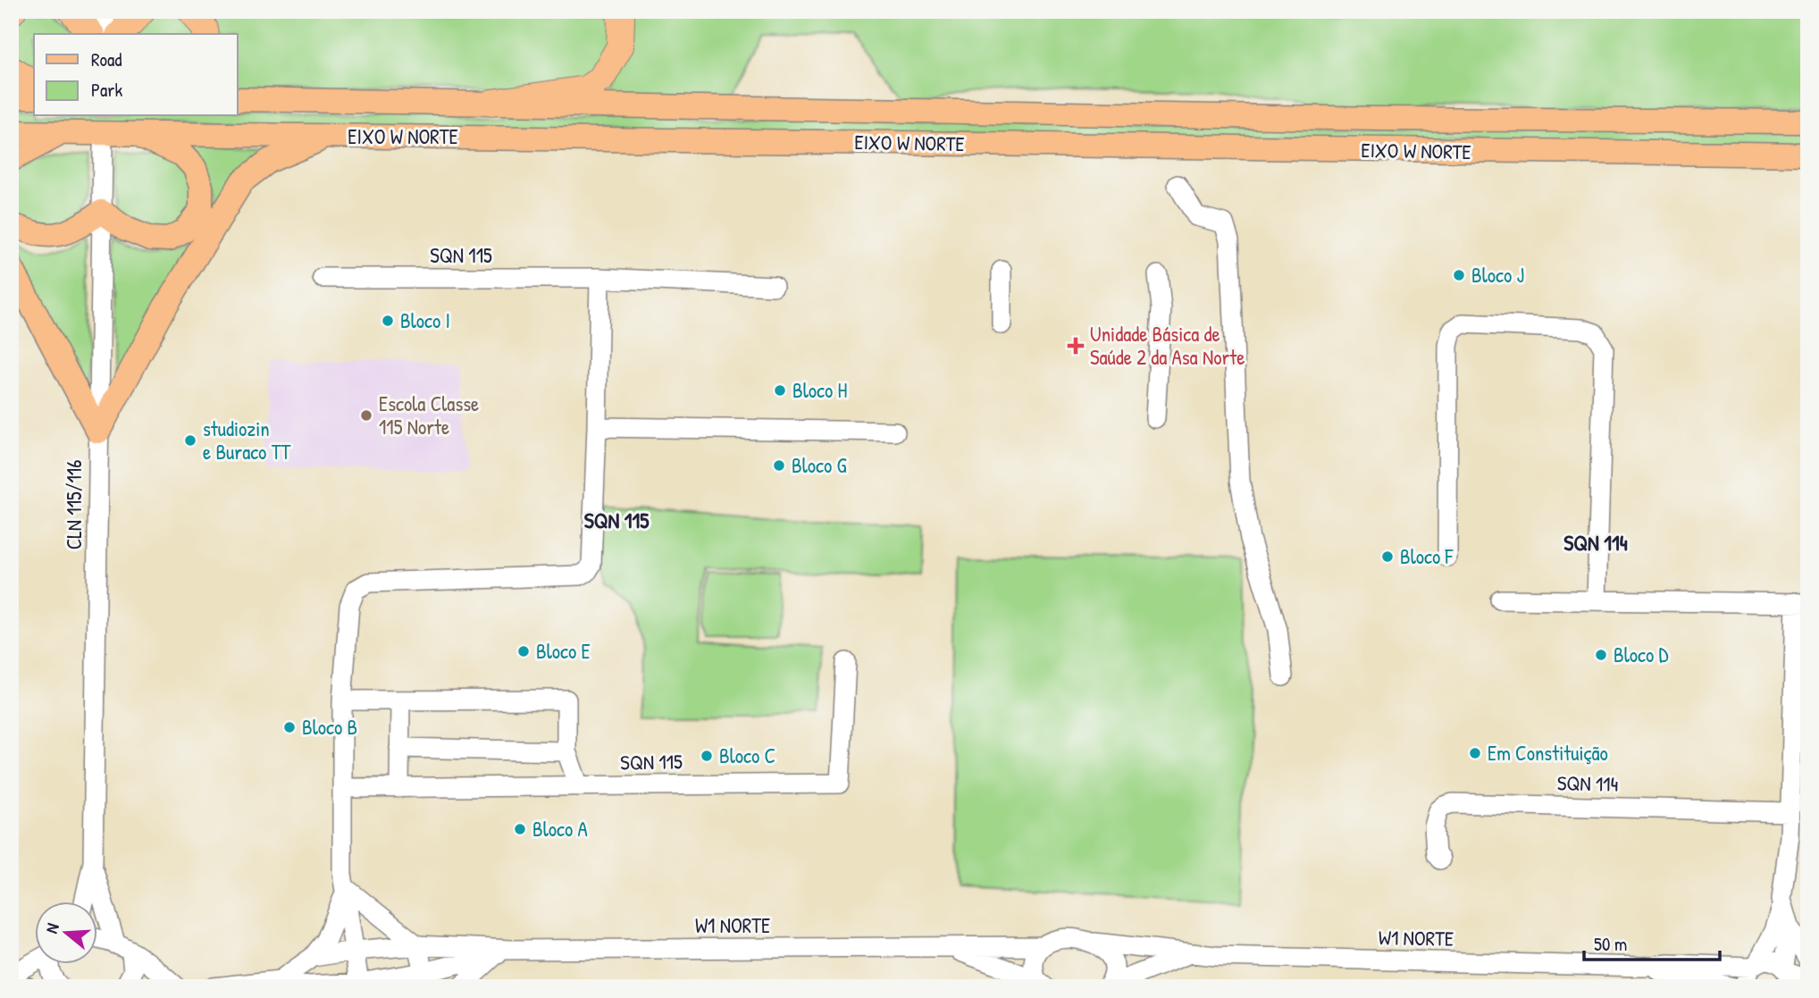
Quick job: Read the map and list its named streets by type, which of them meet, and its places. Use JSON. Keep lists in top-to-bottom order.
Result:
{
  "streets": {
    "main road": ["EIXO W NORTE"],
    "street": [
      "SQN 115",
      "CLN 115/116",
      "SQN 114",
      "W1 NORTE"
    ]
  },
  "districts": ["SQN 115", "SQN 114"],
  "places": {
    "other": [
      "Bloco J",
      "Bloco I",
      "Bloco H",
      "Escola Classe 115 Norte",
      "studiozin e Buraco TT",
      "Bloco G",
      "Bloco F",
      "Bloco E",
      "Bloco D",
      "Bloco B",
      "Em Constituição",
      "Bloco C",
      "Bloco A"
    ],
    "health": ["Unidade Básica de Saúde 2 da Asa Norte"]
  },
  "legend": ["Road", "Park"],
  "scale_bar": "50 m",
  "north": "left"
}
